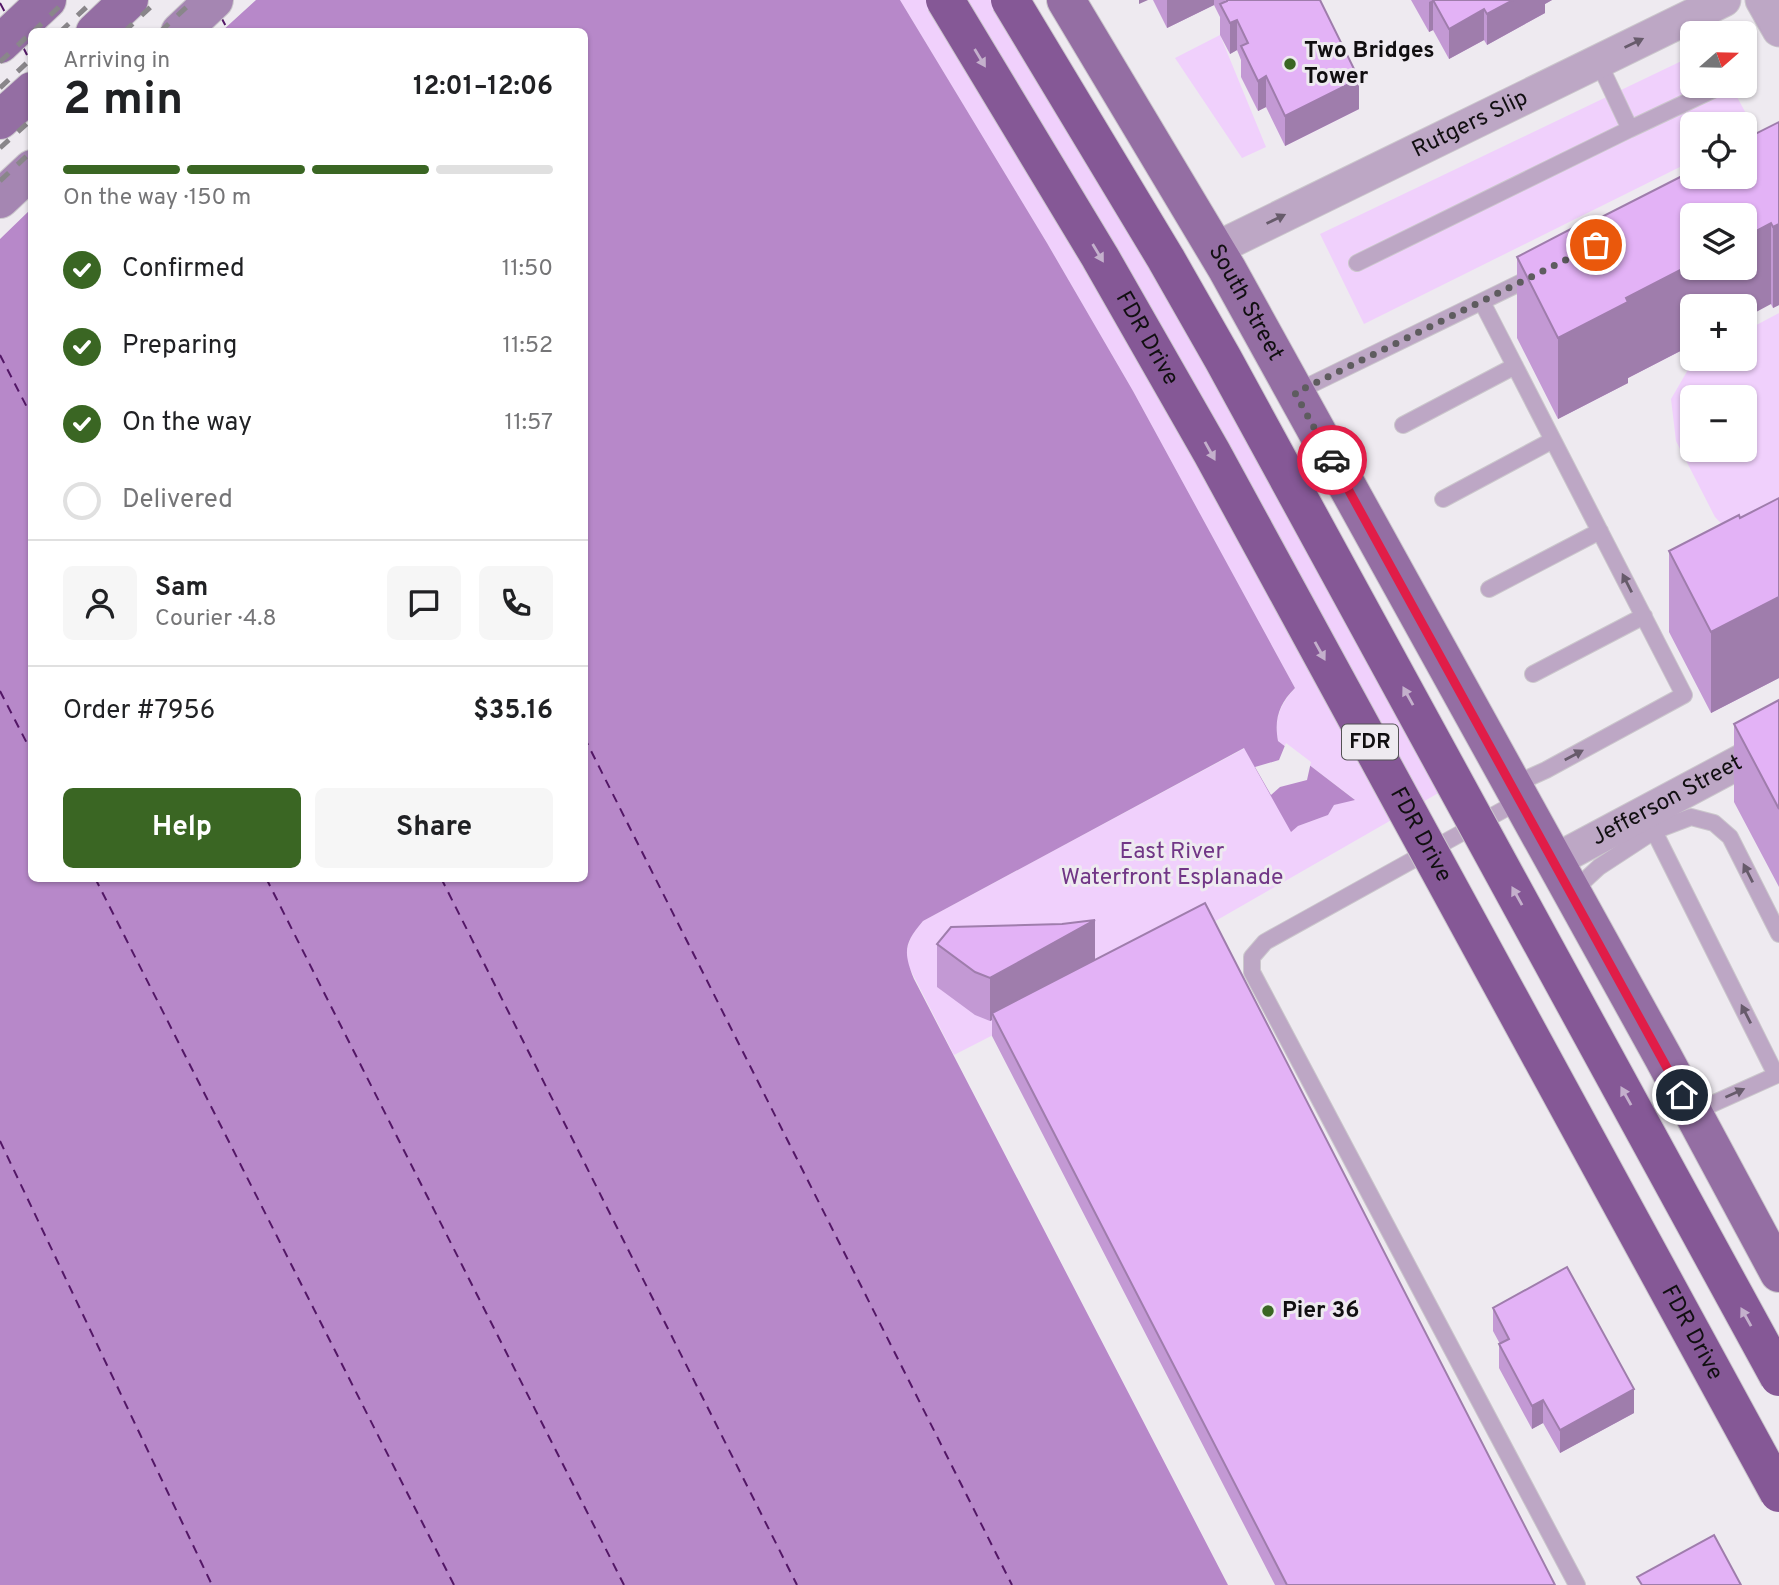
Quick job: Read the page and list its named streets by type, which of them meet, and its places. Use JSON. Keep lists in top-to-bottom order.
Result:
{
  "streets": {
    "highway": ["FDR Drive", "FDR"],
    "main road": ["South Street"],
    "street": ["Rutgers Slip", "Jefferson Street"]
  },
  "crossings": [
    ["Rutgers Slip", "South Street"],
    ["South Street", "Jefferson Street"]
  ],
  "one_way": ["Rutgers Slip"],
  "parks": ["East River Waterfront Esplanade"],
  "places": ["Two Bridges Tower", "Pier 36"],
  "north": "right",
  "page": {
    "map_buttons": ["+", "−"],
    "heading": ["2 min", "Arriving in", "12:01–12:06"],
    "panel": [
      "Sam",
      "Courier · 4.8",
      "Order #7956",
      "$35.16"
    ],
    "bar": "On the way · 150 m",
    "list": [
      ["Confirmed", "11:50"],
      ["Preparing", "11:52"],
      ["On the way", "11:57"],
      "Delivered"
    ],
    "buttons": ["Help", "Share"]
  }
}
